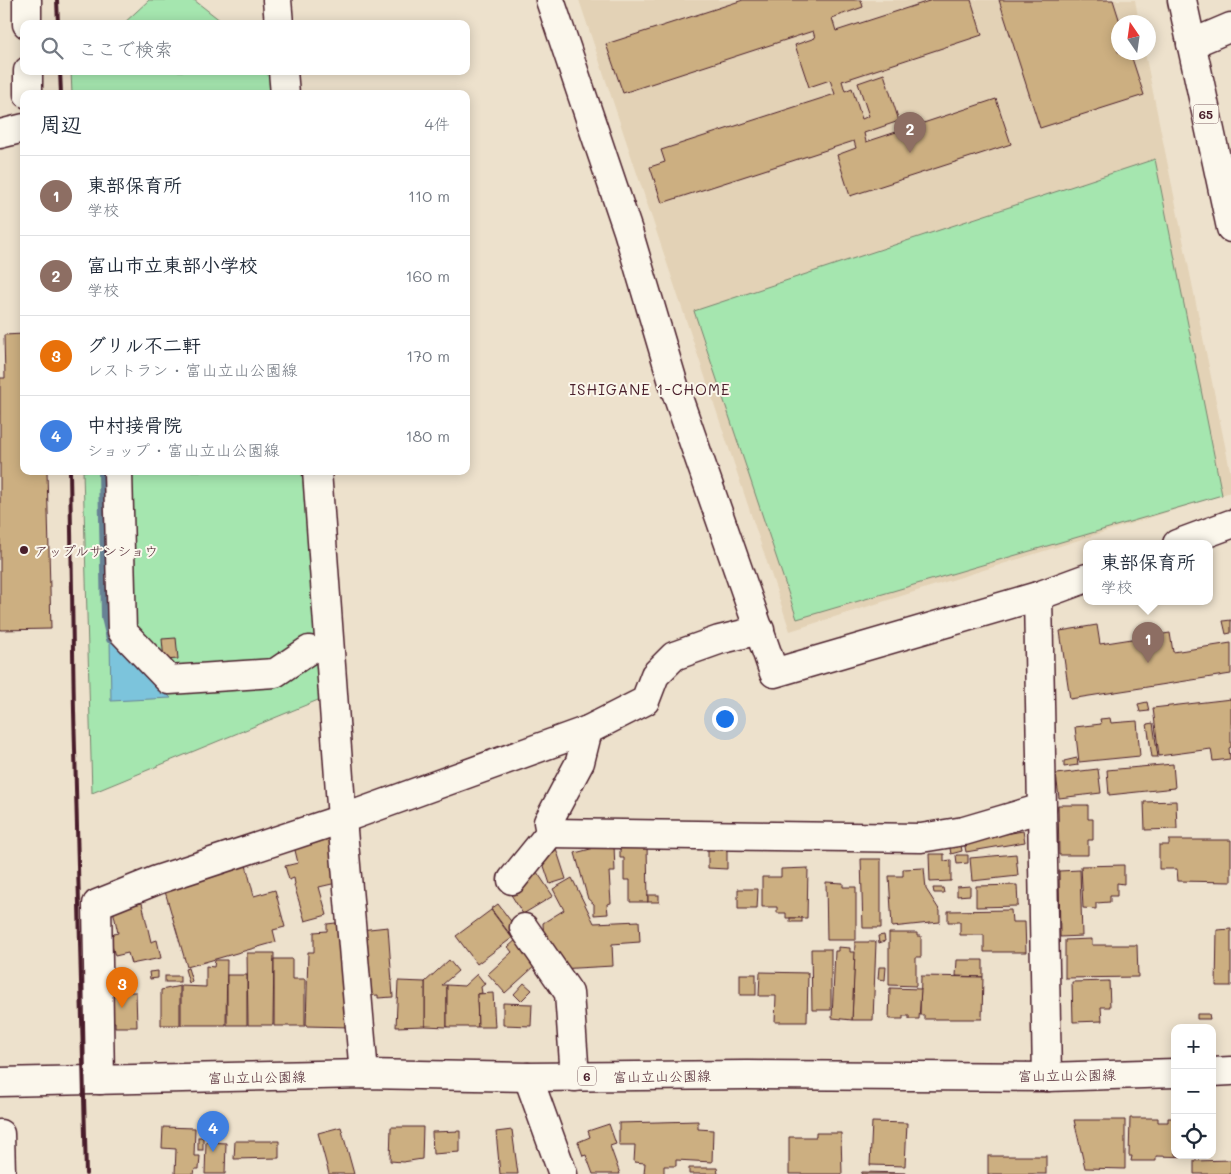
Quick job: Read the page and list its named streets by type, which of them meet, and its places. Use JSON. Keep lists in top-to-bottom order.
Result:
{
  "streets": {
    "street": ["65", "富山立山公園線", "6"]
  },
  "districts": ["ISHIGANE 1-CHOME"],
  "places": ["アップルサンショウ"],
  "north": "top",
  "page": {
    "search": "ここで検索",
    "heading": ["周辺", "4件"],
    "pins": [
      "2",
      "1",
      "3",
      "4"
    ],
    "list": [
      {
        "mark": "1",
        "name": "東部保育所",
        "note": "学校",
        "value": "110 m"
      },
      {
        "mark": "2",
        "name": "富山市立東部小学校",
        "note": "学校",
        "value": "160 m"
      },
      {
        "mark": "3",
        "name": "グリル不二軒",
        "note": "レストラン · 富山立山公園線",
        "value": "170 m"
      },
      {
        "mark": "4",
        "name": "中村接骨院",
        "note": "ショップ · 富山立山公園線",
        "value": "180 m"
      }
    ],
    "popup": ["東部保育所", "学校"],
    "map_buttons": ["+", "−"]
  }
}
